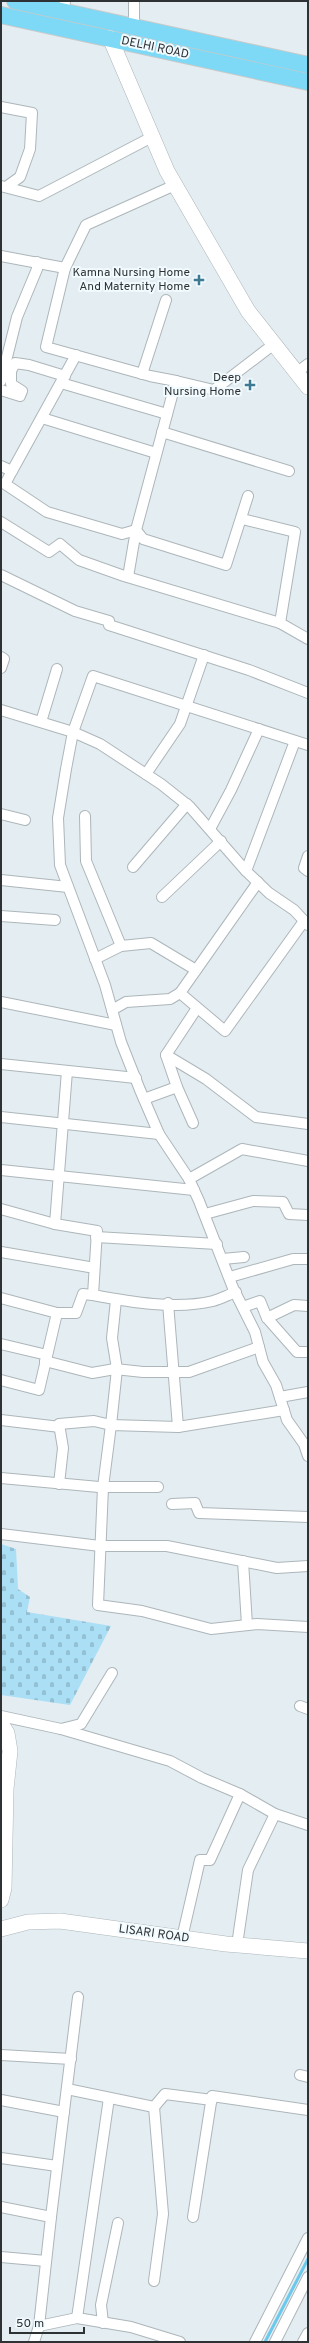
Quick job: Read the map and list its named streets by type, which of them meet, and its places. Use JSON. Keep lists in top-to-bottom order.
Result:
{
  "streets": {
    "main road": ["DELHI ROAD"],
    "street": ["LISARI ROAD"]
  },
  "places": {
    "health": ["Kamna Nursing Home And Maternity Home", "Deep Nursing Home"]
  },
  "scale_bar": "50 m"
}
